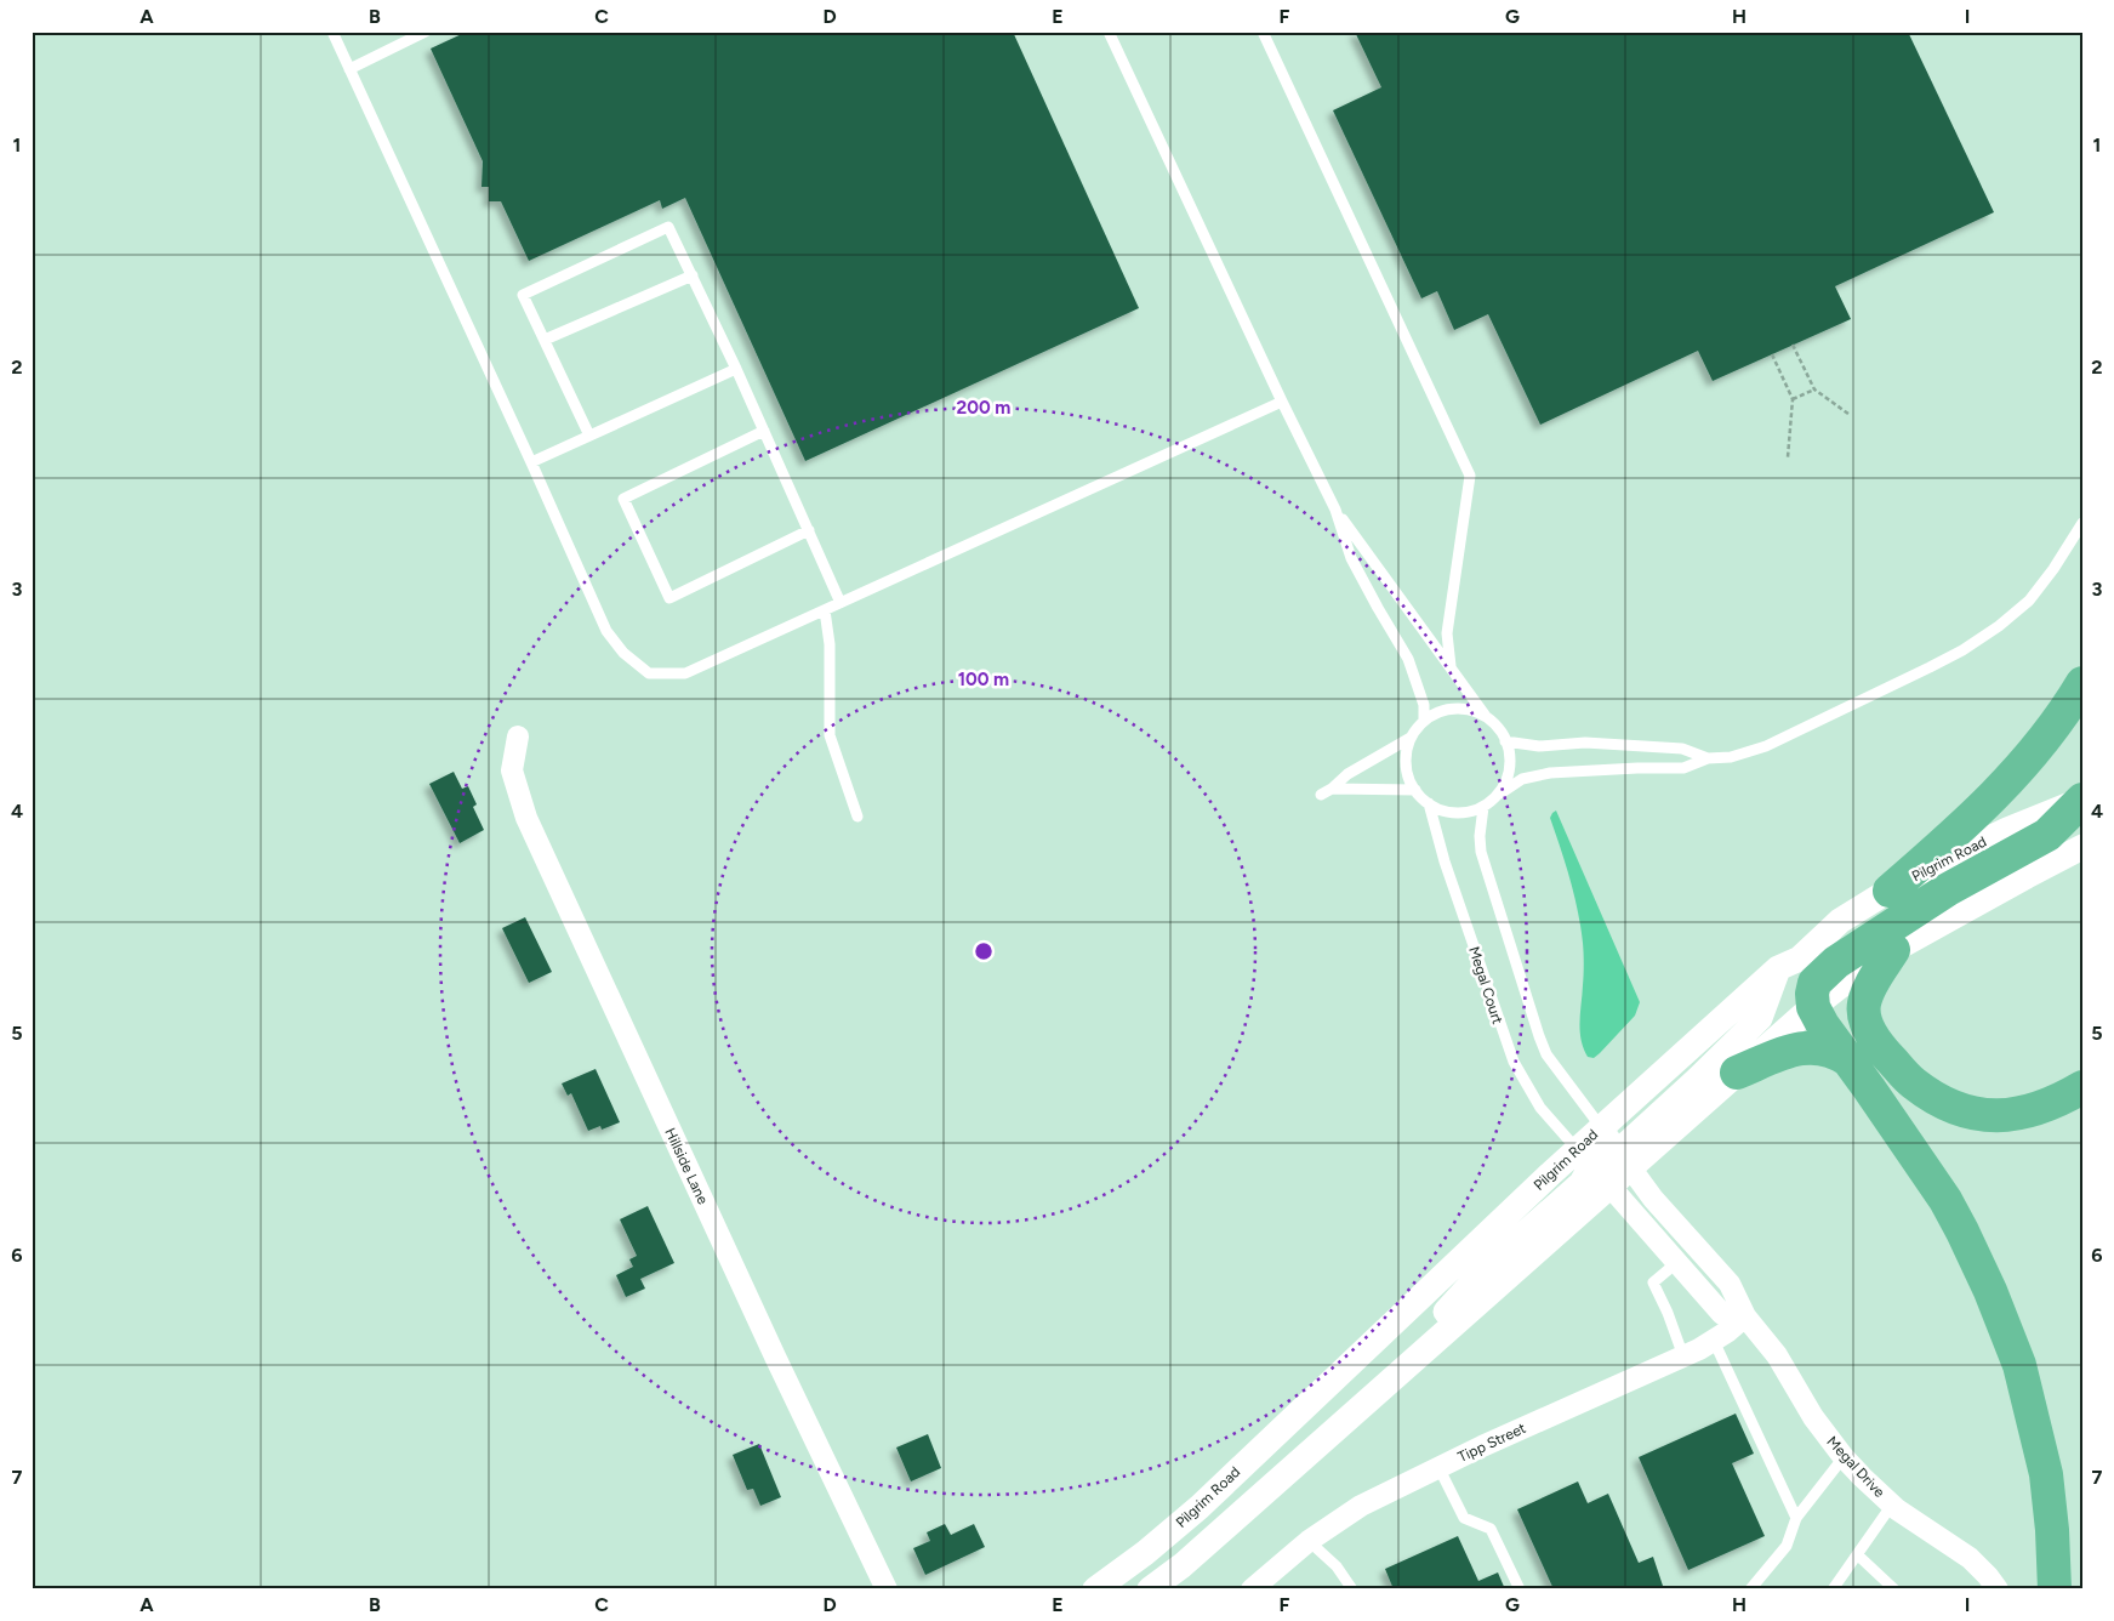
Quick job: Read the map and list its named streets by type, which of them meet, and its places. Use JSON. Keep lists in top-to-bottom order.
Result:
{
  "streets": {
    "street": [
      "Pilgrim Road",
      "Hillside Lane",
      "Tipp Street",
      "Megal Drive"
    ],
    "lane": ["Megal Court"]
  },
  "crossings": [
    ["Pilgrim Road", "Megal Court"],
    ["Pilgrim Road", "Megal Drive"],
    ["Tipp Street", "Megal Drive"]
  ],
  "grid": {
    "columns": [
      "A",
      "B",
      "C",
      "D",
      "E",
      "F",
      "G",
      "H",
      "I"
    ],
    "rows": [
      "1",
      "2",
      "3",
      "4",
      "5",
      "6",
      "7"
    ]
  },
  "rings": ["200 m", "100 m"]
}
